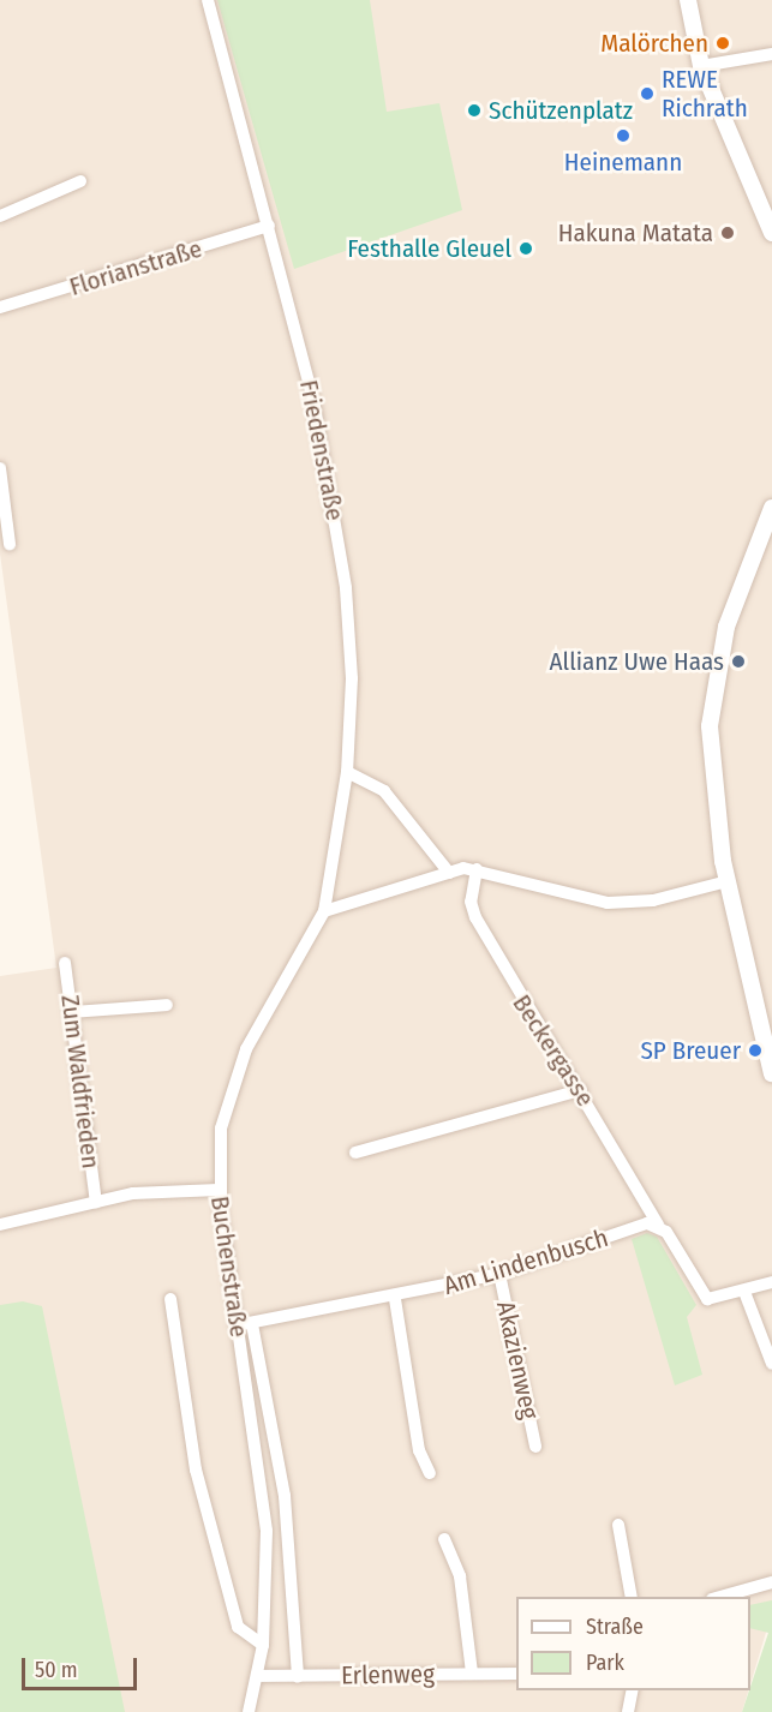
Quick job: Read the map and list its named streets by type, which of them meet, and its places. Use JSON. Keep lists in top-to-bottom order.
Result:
{
  "streets": {
    "street": [
      "Florianstraße",
      "Friedenstraße",
      "Beckergasse",
      "Zum Waldfrieden",
      "Am Lindenbusch",
      "Buchenstraße",
      "Akazienweg",
      "Erlenweg"
    ]
  },
  "crossings": [
    ["Florianstraße", "Friedenstraße"],
    ["Friedenstraße", "Buchenstraße"],
    ["Beckergasse", "Am Lindenbusch"],
    ["Am Lindenbusch", "Buchenstraße"],
    ["Am Lindenbusch", "Akazienweg"],
    ["Buchenstraße", "Erlenweg"]
  ],
  "places": [
    "Malörchen",
    "REWE Richrath",
    "Schützenplatz",
    "Heinemann",
    "Hakuna Matata",
    "Festhalle Gleuel",
    "Allianz Uwe Haas",
    "SP Breuer"
  ],
  "legend": ["Straße", "Park"],
  "scale_bar": "50 m"
}
